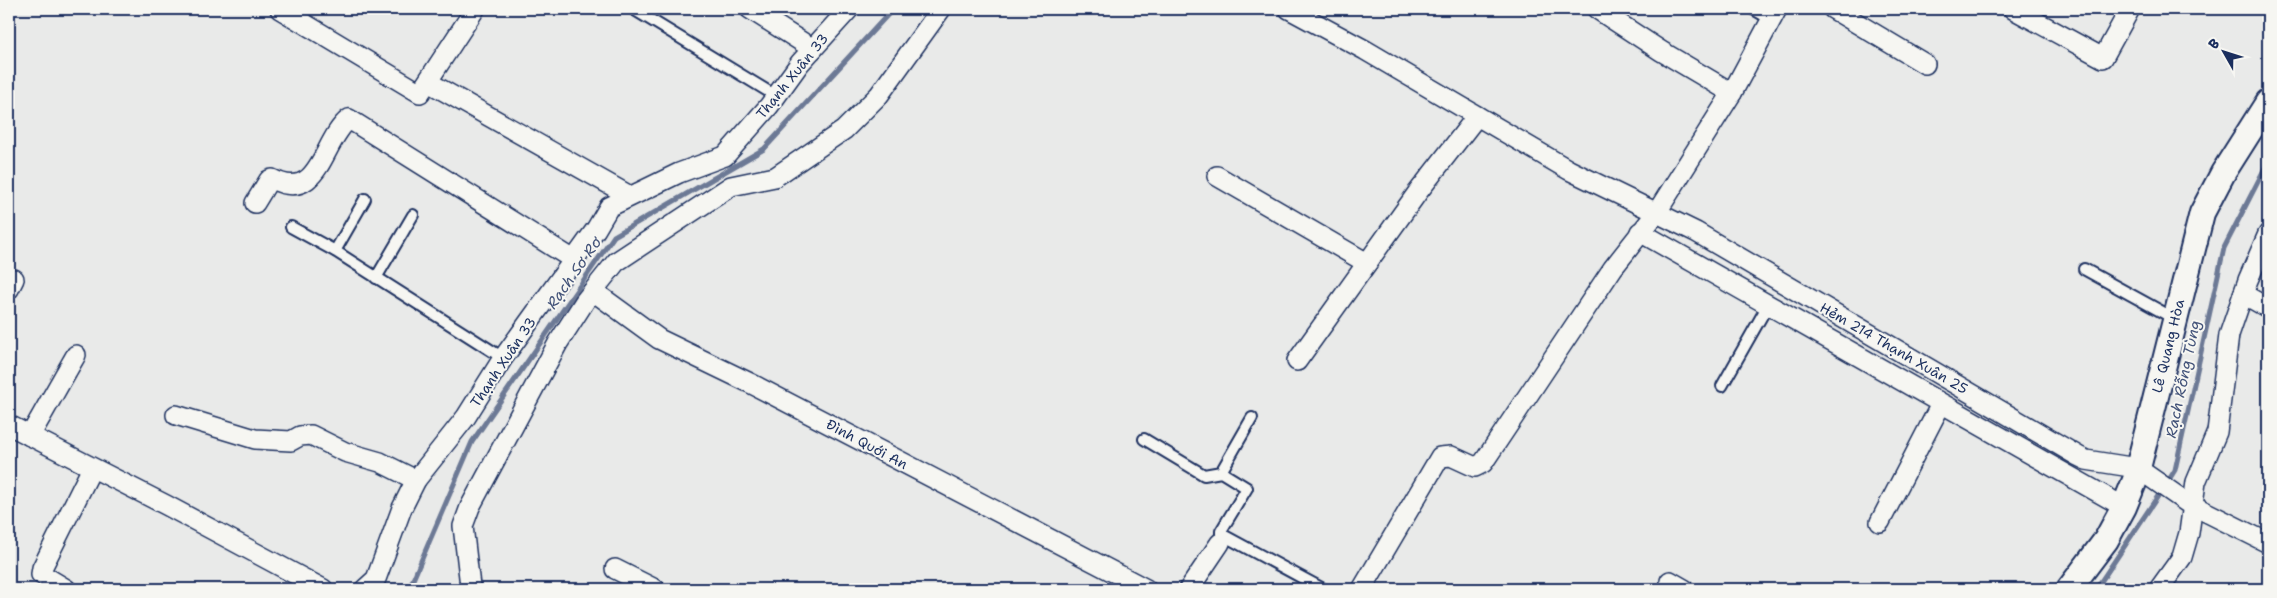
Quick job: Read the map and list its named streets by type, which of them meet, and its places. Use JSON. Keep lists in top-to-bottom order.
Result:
{
  "streets": {
    "street": [
      "Thạnh Xuân 33",
      "Lê Quang Hòa",
      "Hẻm 214 Thạnh Xuân 25",
      "Đình Quới An"
    ]
  },
  "crossings": [
    ["Lê Quang Hòa", "Hẻm 214 Thạnh Xuân 25"]
  ],
  "water": ["Rạch Sơ Rơ", "Rạch Rỗng Tùng"],
  "north": "top left"
}
